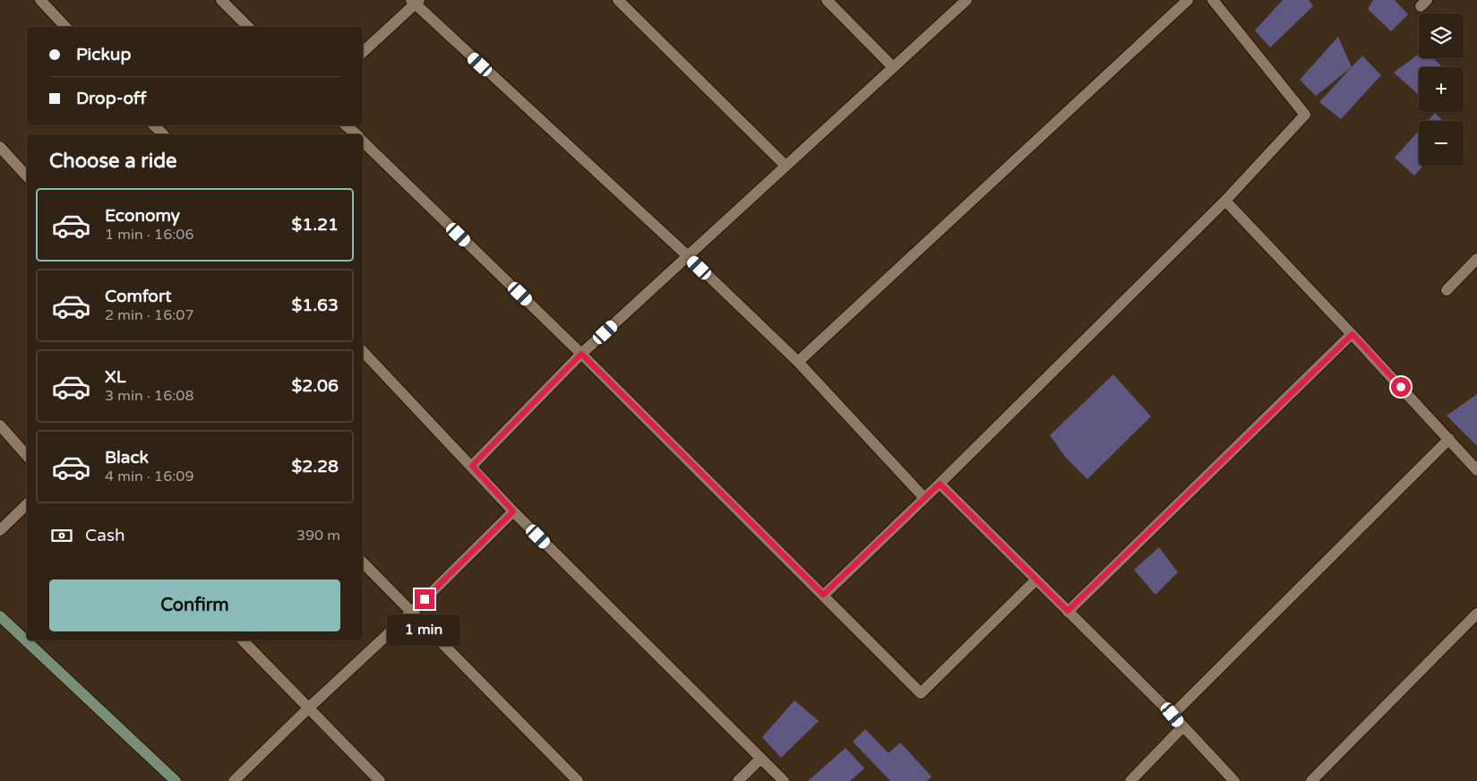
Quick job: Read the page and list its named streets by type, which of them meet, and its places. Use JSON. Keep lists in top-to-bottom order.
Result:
{
  "page": {
    "map_buttons": ["+", "−"],
    "banner": ["Pickup", "Drop-off"],
    "heading": "Choose a ride",
    "list": [
      {
        "name": "Economy",
        "note": "1 min · 16:06",
        "value": "$1.21"
      },
      {
        "name": "Comfort",
        "note": "2 min · 16:07",
        "value": "$1.63"
      },
      {
        "name": "XL",
        "note": "3 min · 16:08",
        "value": "$2.06"
      },
      {
        "name": "Black",
        "note": "4 min · 16:09",
        "value": "$2.28"
      }
    ],
    "pay": ["Cash", "390 m"],
    "buttons": "Confirm",
    "bubble": "1 min"
  }
}
